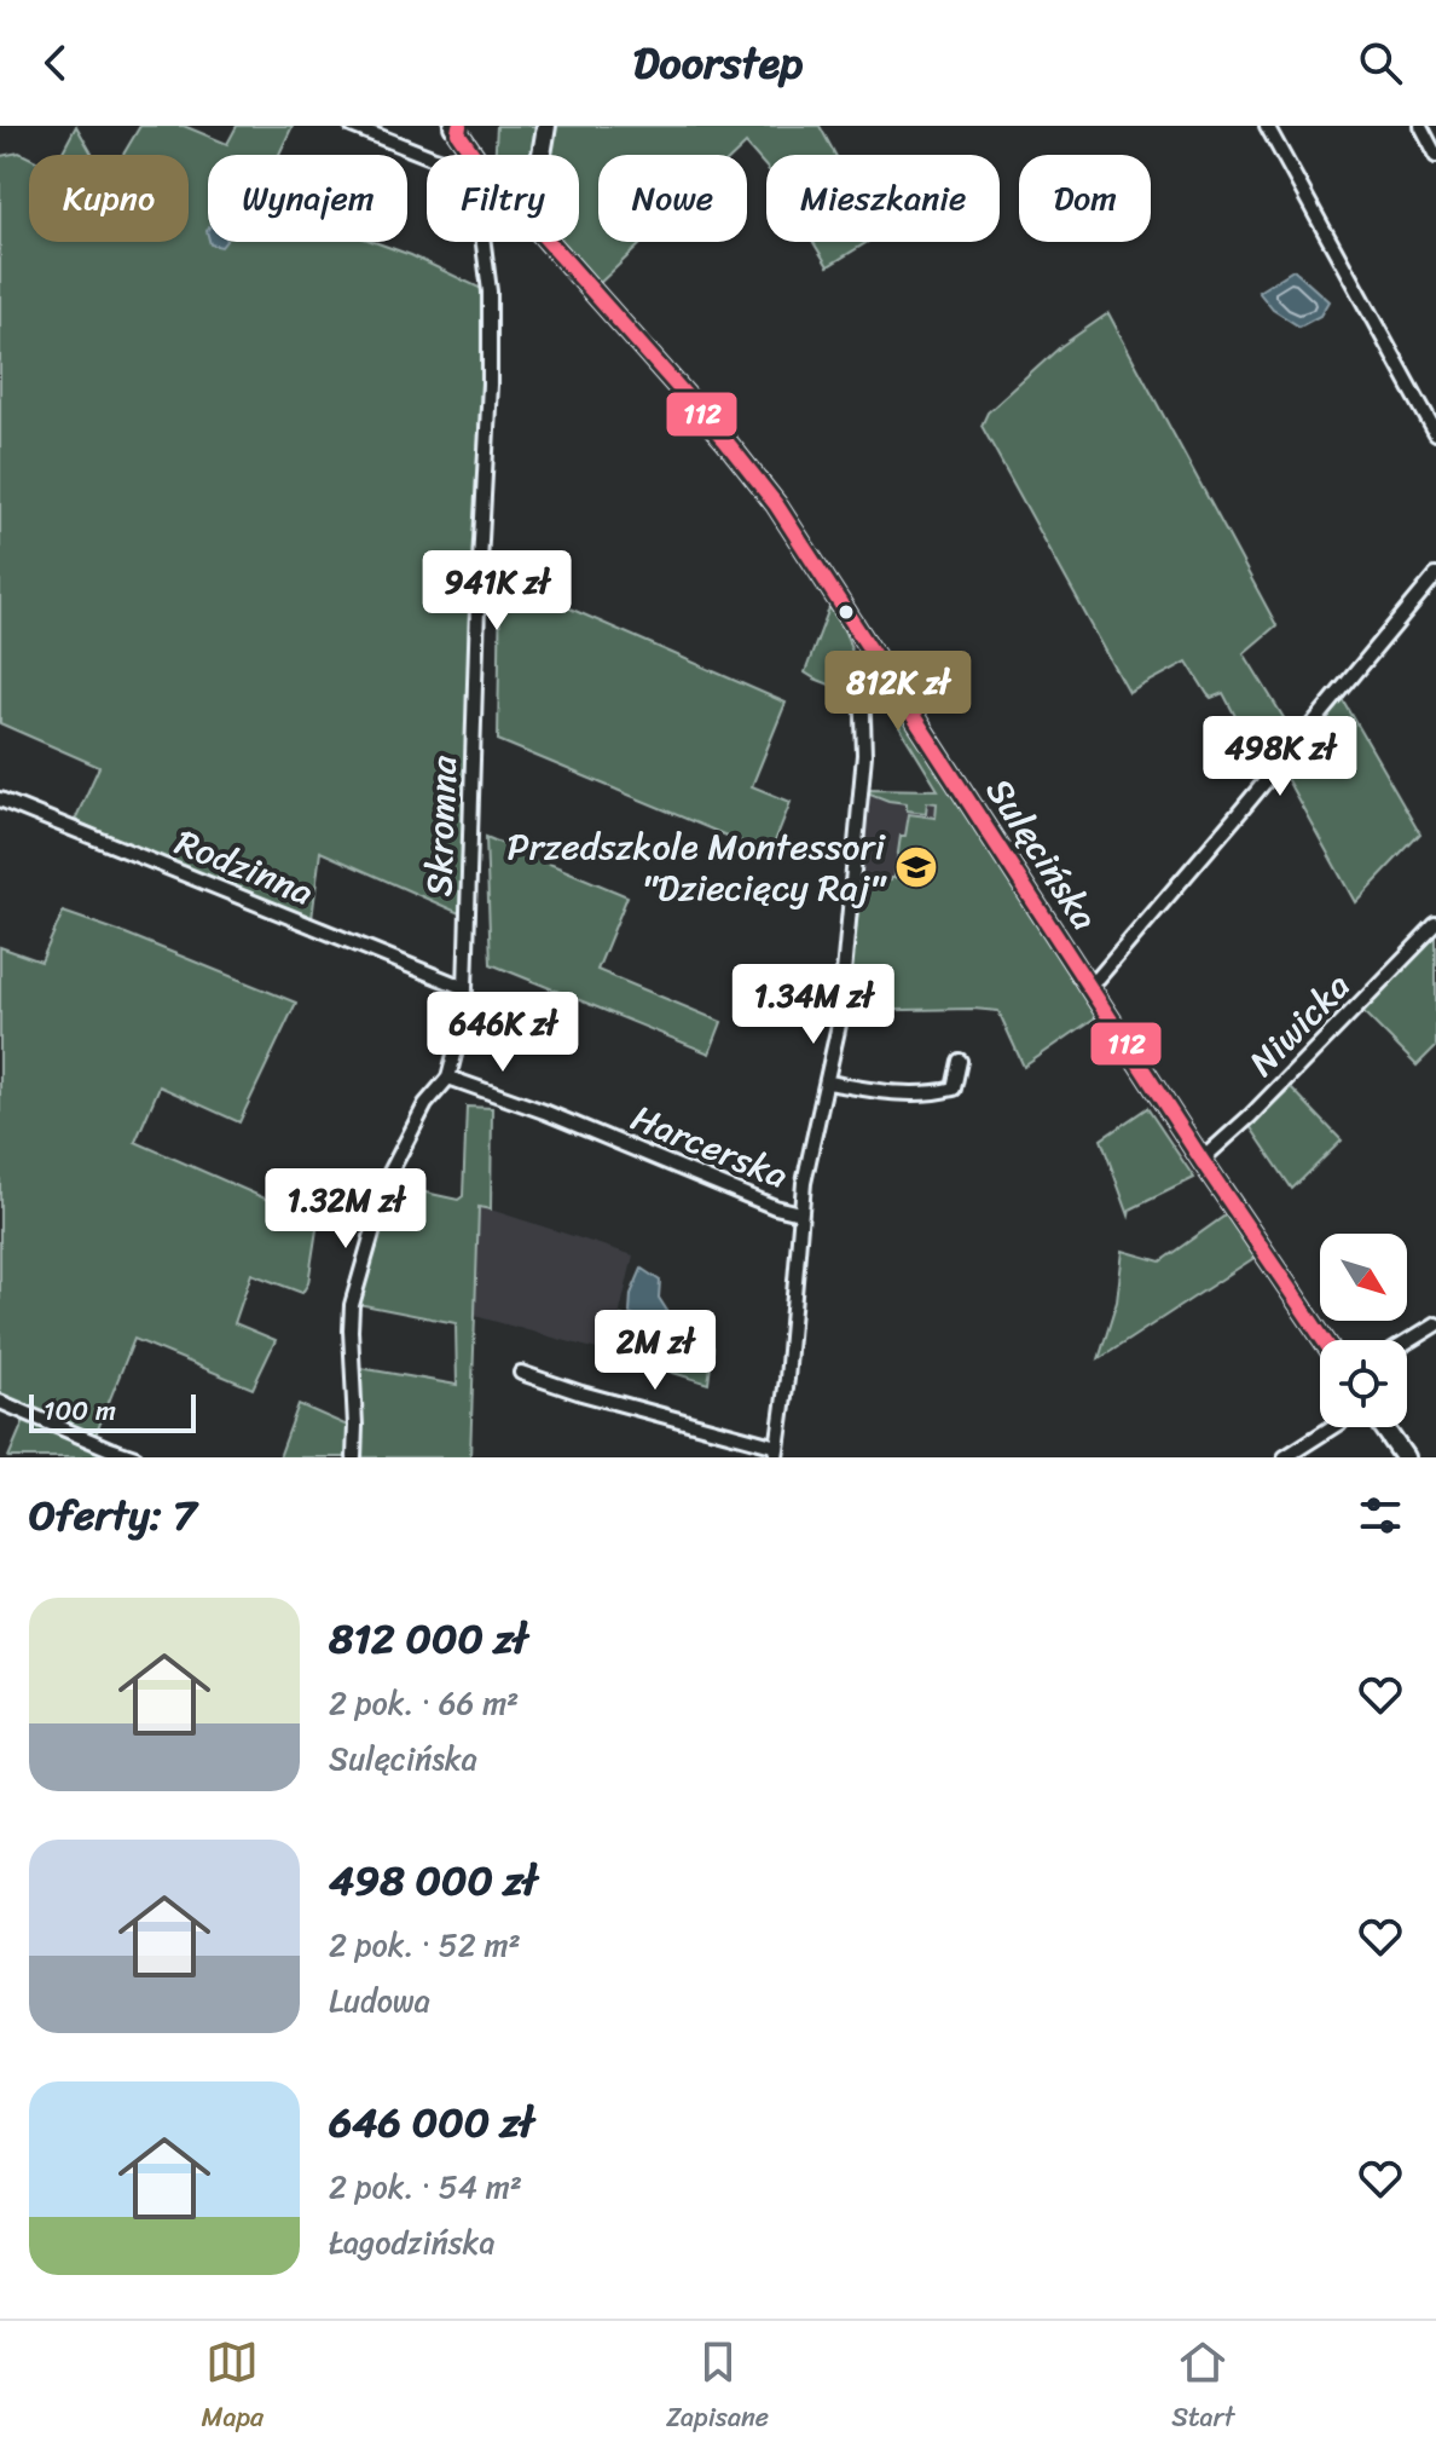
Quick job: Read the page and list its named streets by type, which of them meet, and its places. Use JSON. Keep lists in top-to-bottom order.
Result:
{
  "streets": {
    "street": [
      "Skromna",
      "Sulęcińska",
      "Rodzinna",
      "Niwicka",
      "Harcerska"
    ]
  },
  "crossings": [
    ["Skromna", "Rodzinna"],
    ["Skromna", "Harcerska"],
    ["Sulęcińska", "Niwicka"]
  ],
  "places": {
    "school or university": ["Przedszkole Montessori \"Dziecięcy Raj\""]
  },
  "lines": ["transit line 112"],
  "scale_bar": "100 m",
  "north": "bottom right",
  "page": {
    "header": "Doorstep",
    "chip": [
      "Kupno",
      "Wynajem",
      "Filtry",
      "Nowe",
      "Mieszkanie",
      "Dom"
    ],
    "price": [
      "941K zł",
      "812K zł",
      "498K zł",
      "1.34M zł",
      "646K zł",
      "1.32M zł",
      "2M zł"
    ],
    "scale": "100 m",
    "heading": "Oferty: 7",
    "list": [
      {
        "name": "812 000 zł",
        "note": "2 pok. · 66 m² · Sulęcińska"
      },
      {
        "name": "498 000 zł",
        "note": "2 pok. · 52 m² · Ludowa"
      },
      {
        "name": "646 000 zł",
        "note": "2 pok. · 54 m² · Łagodzińska"
      }
    ],
    "tabs": ["Mapa", "Zapisane", "Start"]
  }
}
